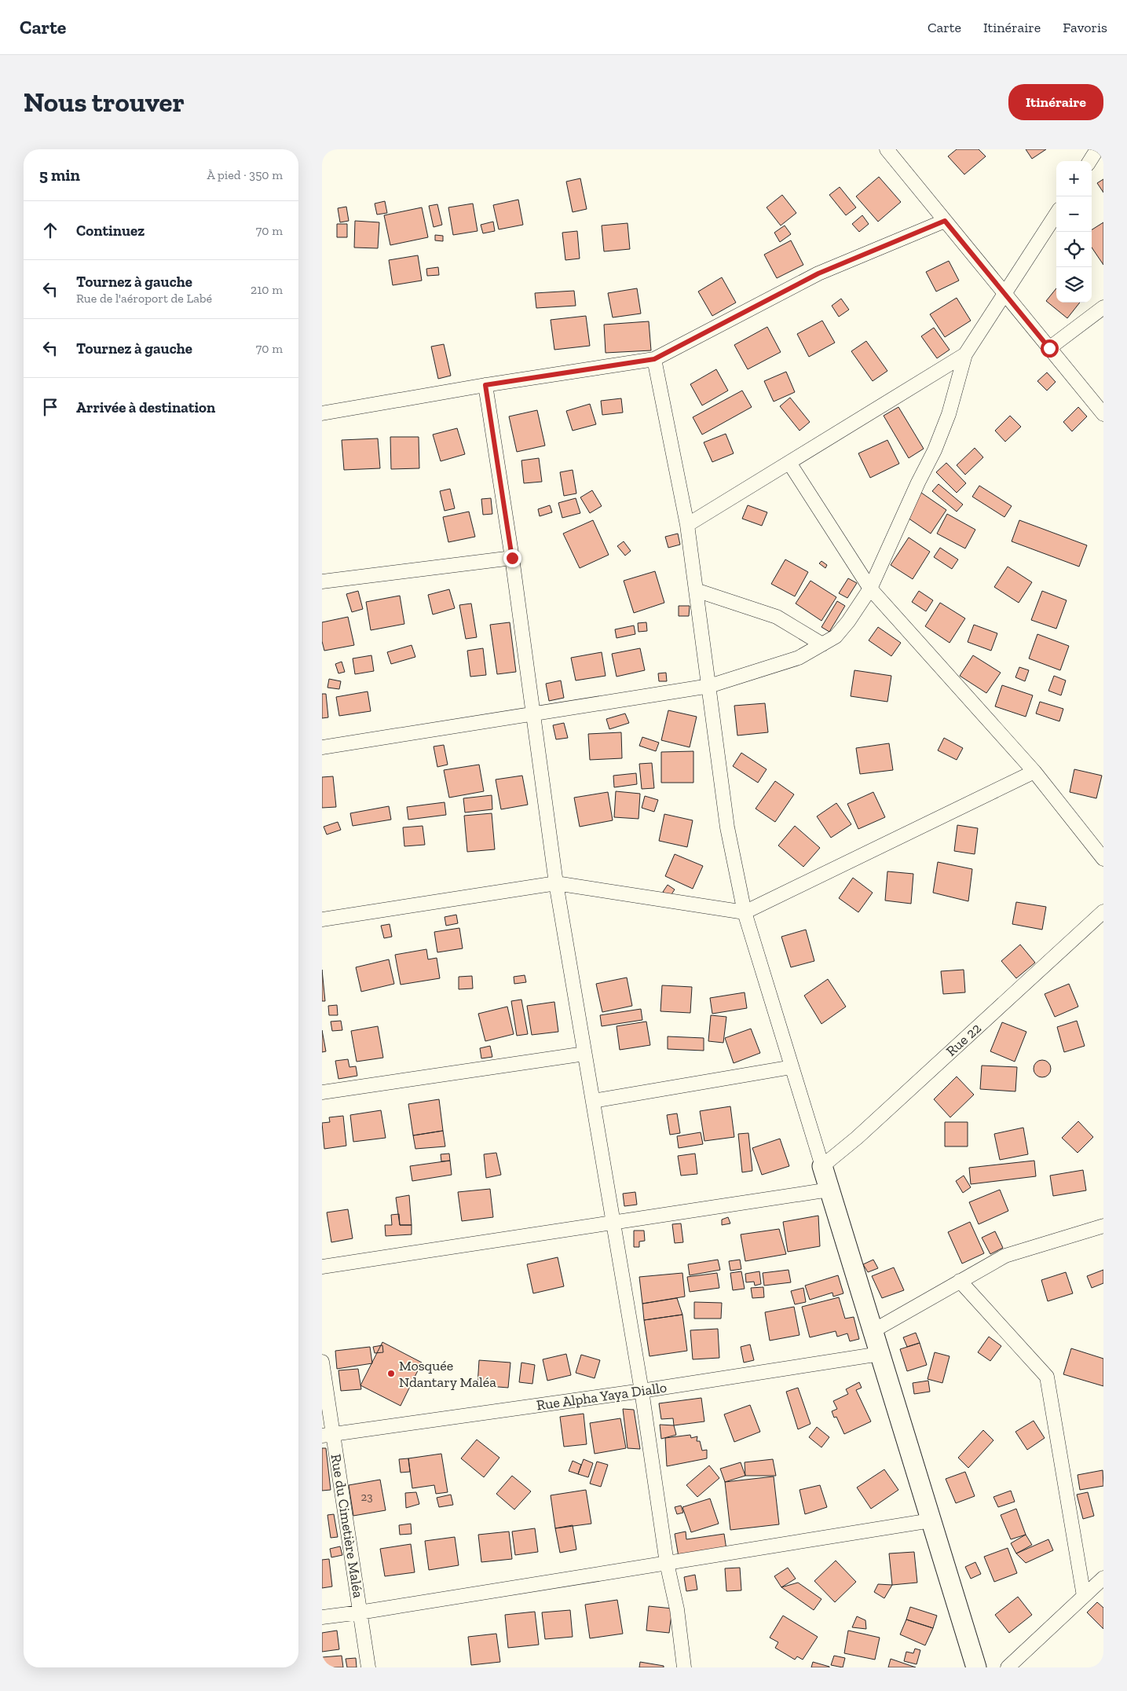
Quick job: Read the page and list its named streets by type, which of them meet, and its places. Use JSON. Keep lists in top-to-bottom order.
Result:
{
  "streets": {
    "street": ["Rue 22", "Rue Alpha Yaya Diallo", "Rue du Cimetière Maléa"]
  },
  "crossings": [
    ["Rue Alpha Yaya Diallo", "Rue du Cimetière Maléa"]
  ],
  "places": ["Mosquée Ndantary Maléa"],
  "house_numbers": ["23"],
  "page": {
    "header": "Carte",
    "nav": ["Carte", "Itinéraire", "Favoris"],
    "buttons": "Itinéraire",
    "title": "Nous trouver",
    "heading": ["5 min", "À pied · 350 m"],
    "map_buttons": ["+", "−"],
    "list": [
      ["Continuez", "70 m"],
      ["Tournez à gauche", "Rue de l'aéroport de Labé", "210 m"],
      ["Tournez à gauche", "70 m"],
      "Arrivée à destination"
    ]
  }
}
